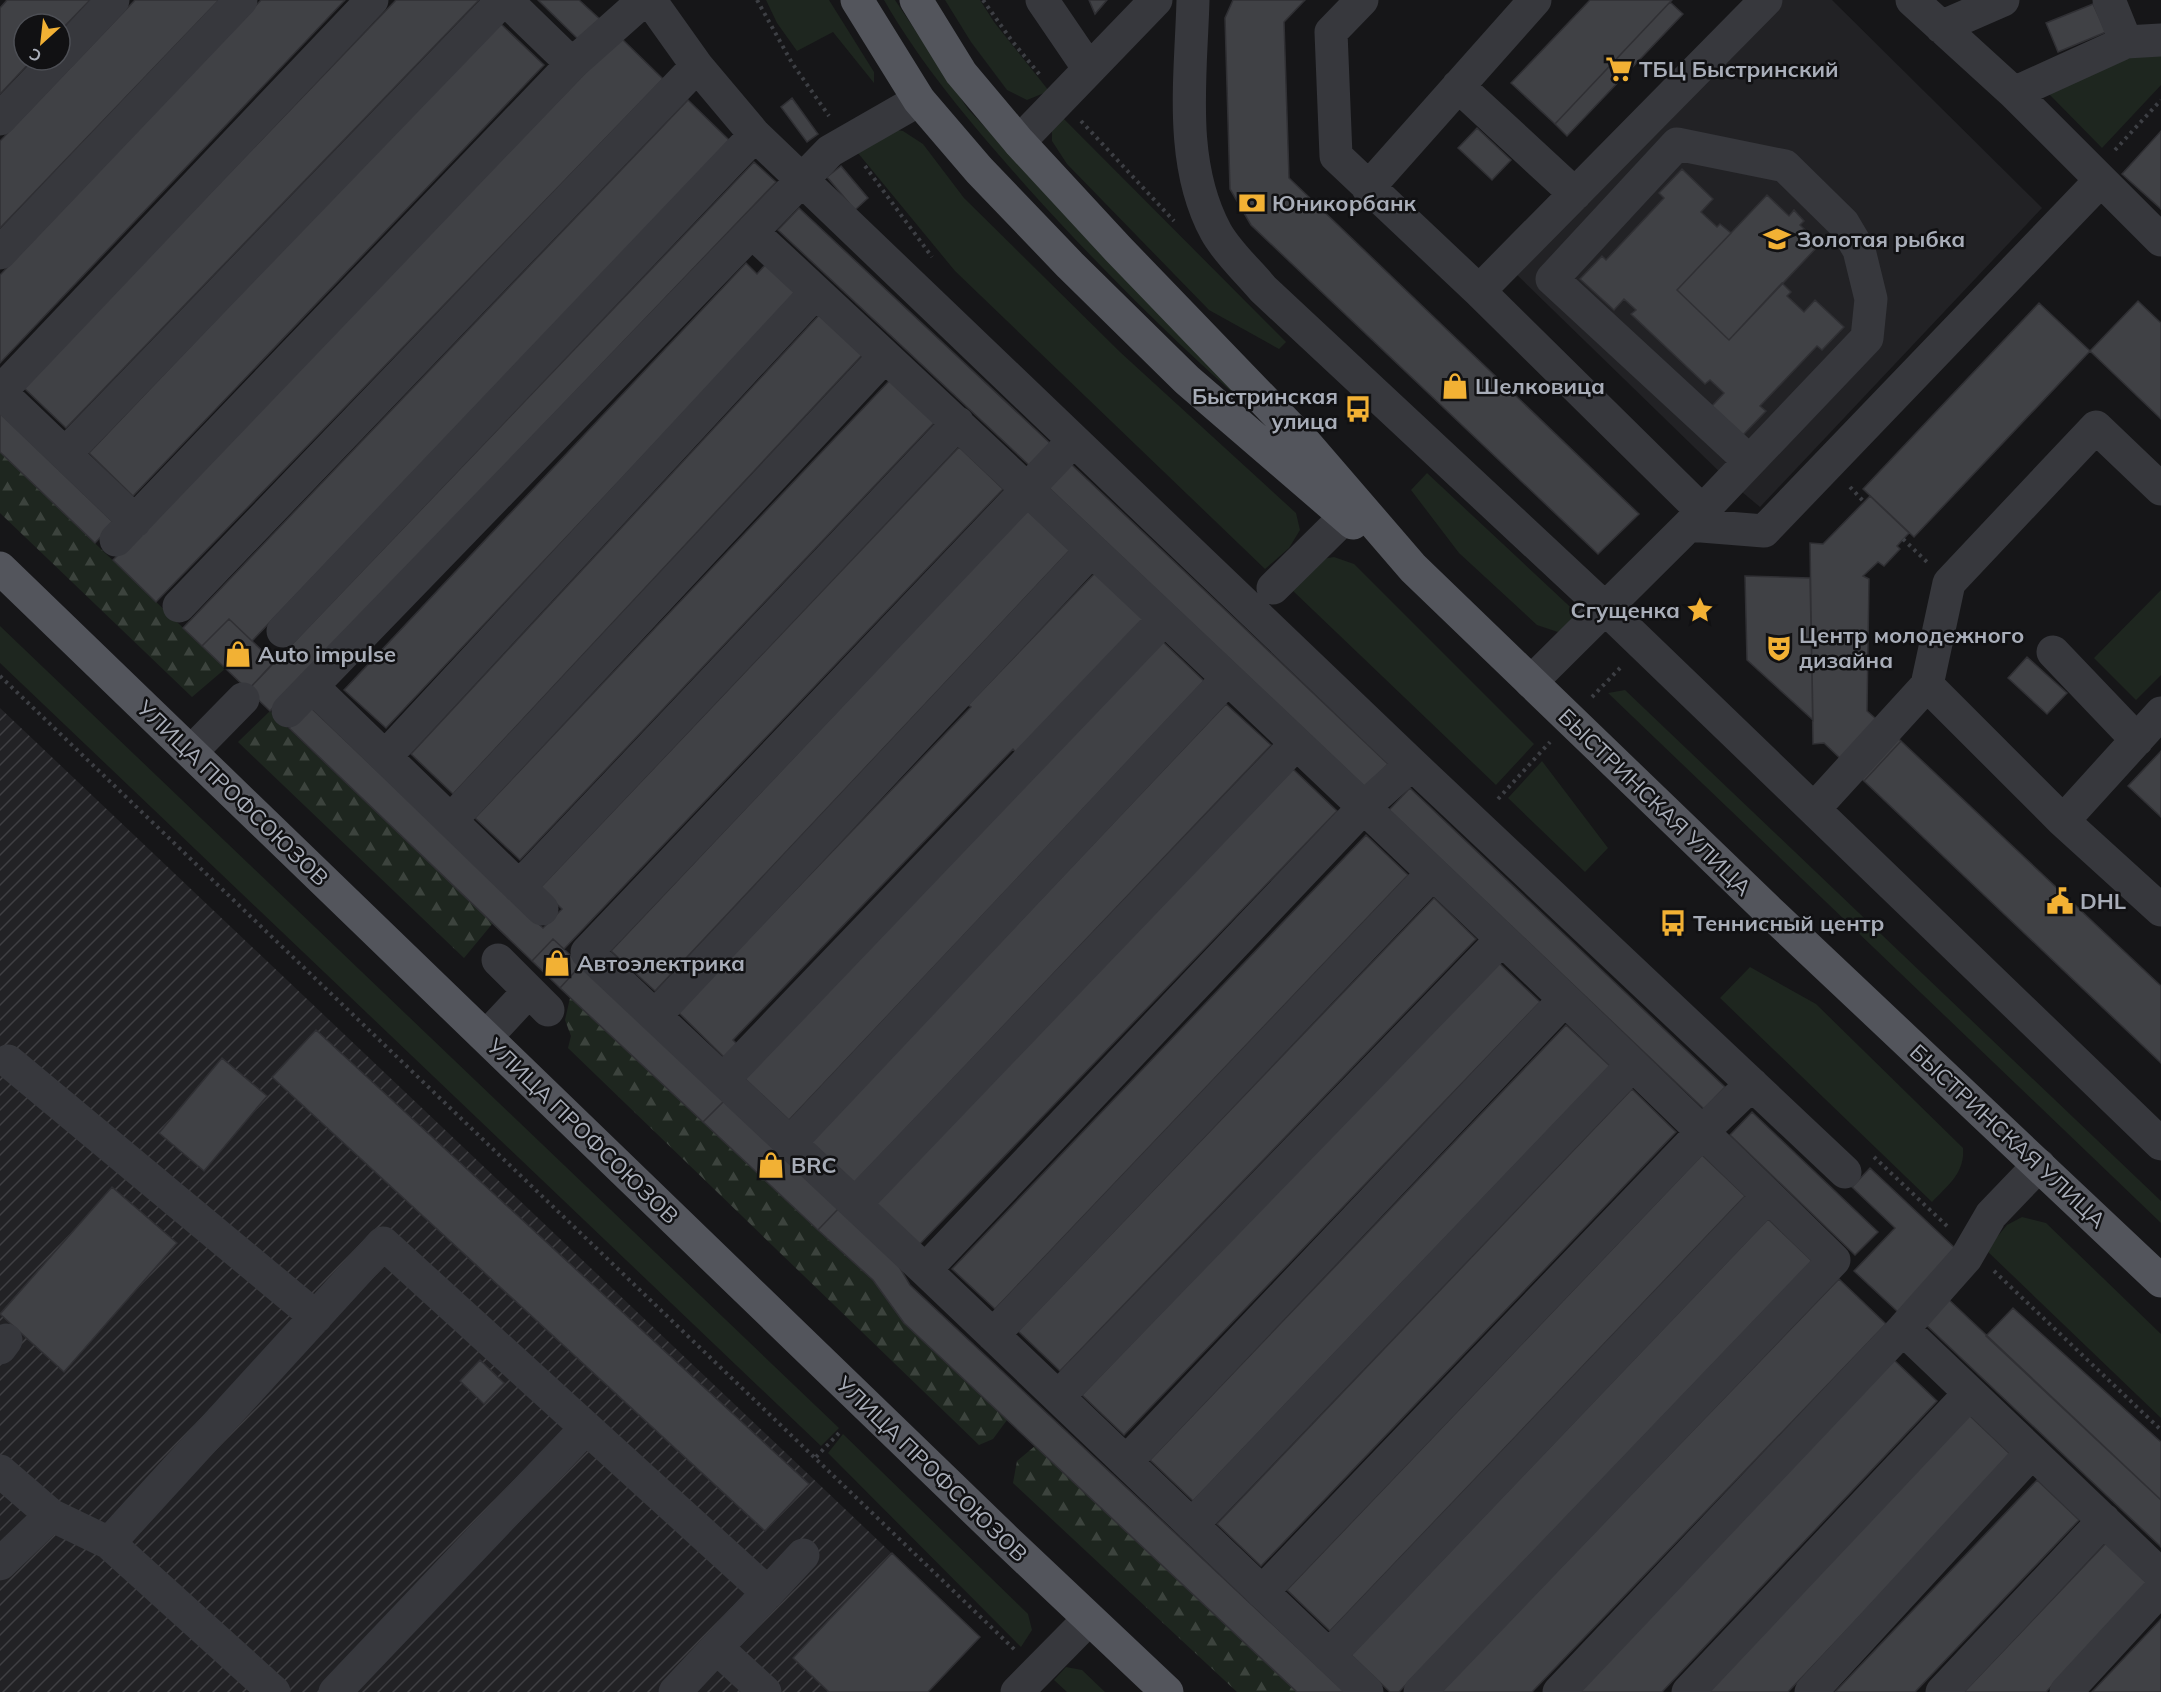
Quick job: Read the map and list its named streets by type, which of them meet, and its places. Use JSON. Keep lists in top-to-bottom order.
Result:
{
  "streets": {
    "main road": ["УЛИЦА ПРОФСОЮЗОВ", "БЫСТРИНСКАЯ УЛИЦА"]
  },
  "places": {
    "supermarket": ["ТБЦ Быстринский"],
    "bank": ["Юникорбанк"],
    "school or university": ["Золотая рыбка"],
    "shop": [
      "Шелковица",
      "Auto impulse",
      "Автоэлектрика",
      "BRC"
    ],
    "bus stop": ["Быстринская улица", "Теннисный центр"],
    "place": ["Сгущенка"],
    "theatre": ["Центр молодежного дизайна"],
    "public building": ["DHL"]
  },
  "north": "bottom left"
}
